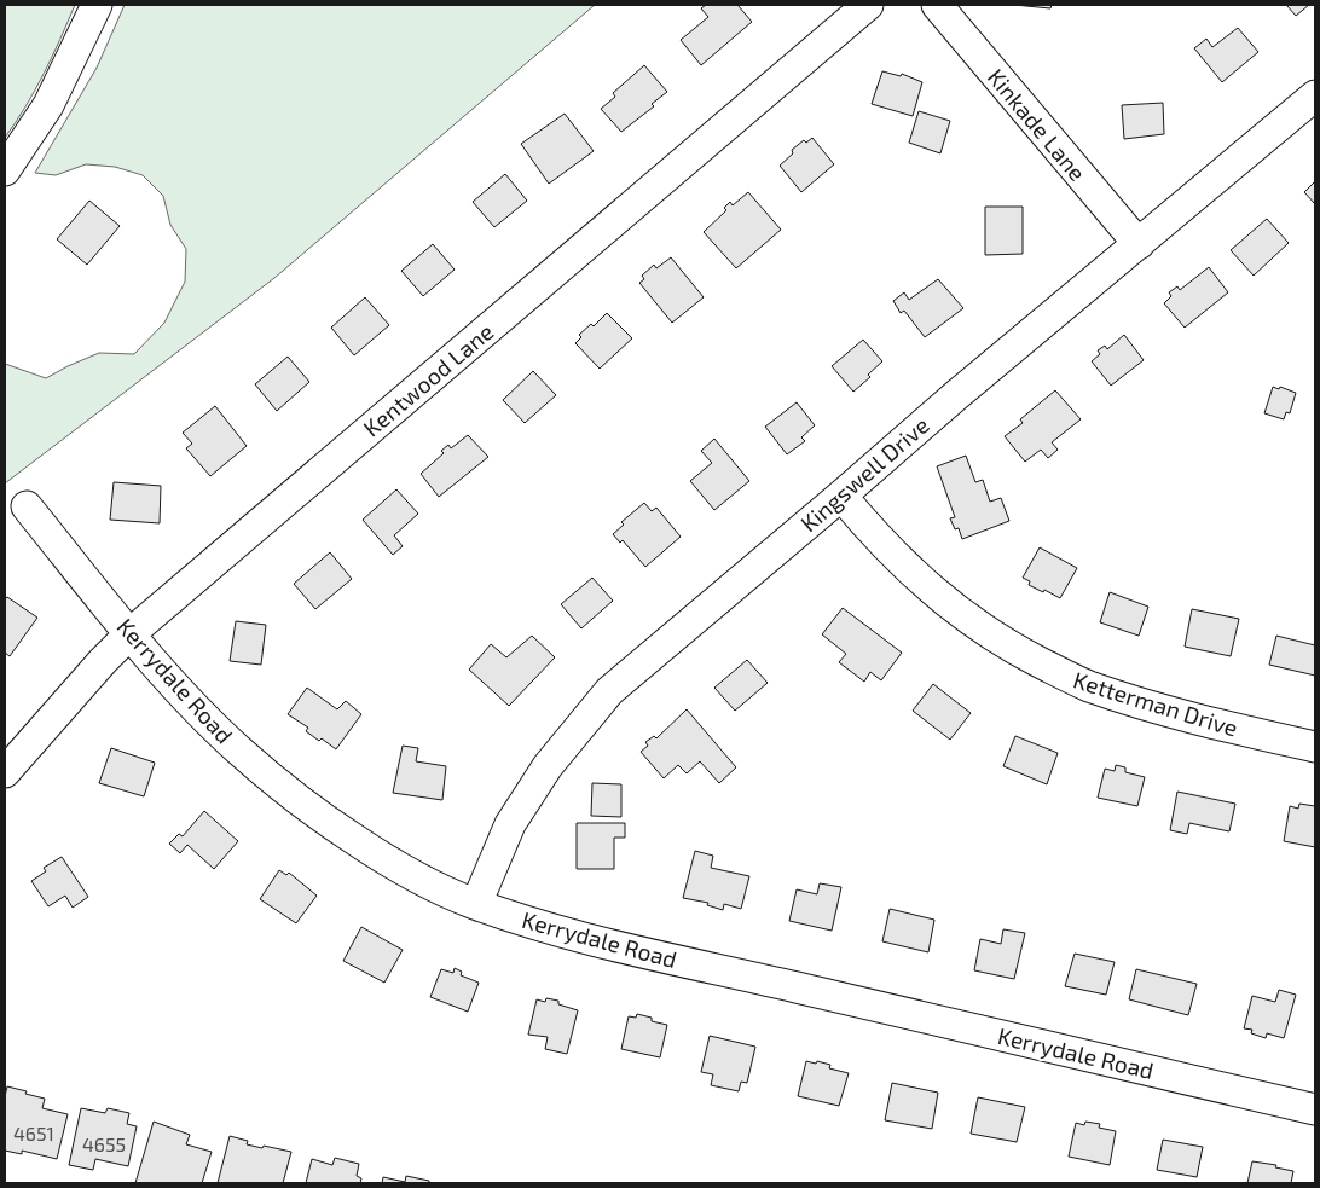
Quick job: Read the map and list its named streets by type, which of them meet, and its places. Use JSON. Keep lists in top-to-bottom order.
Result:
{
  "streets": {
    "street": [
      "Kinkade Lane",
      "Kentwood Lane",
      "Kingswell Drive",
      "Kerrydale Road",
      "Ketterman Drive"
    ]
  },
  "crossings": [
    ["Kinkade Lane", "Kingswell Drive"],
    ["Kentwood Lane", "Kerrydale Road"],
    ["Kingswell Drive", "Kerrydale Road"],
    ["Kingswell Drive", "Ketterman Drive"]
  ],
  "house_numbers": ["4651", "4655"]
}
